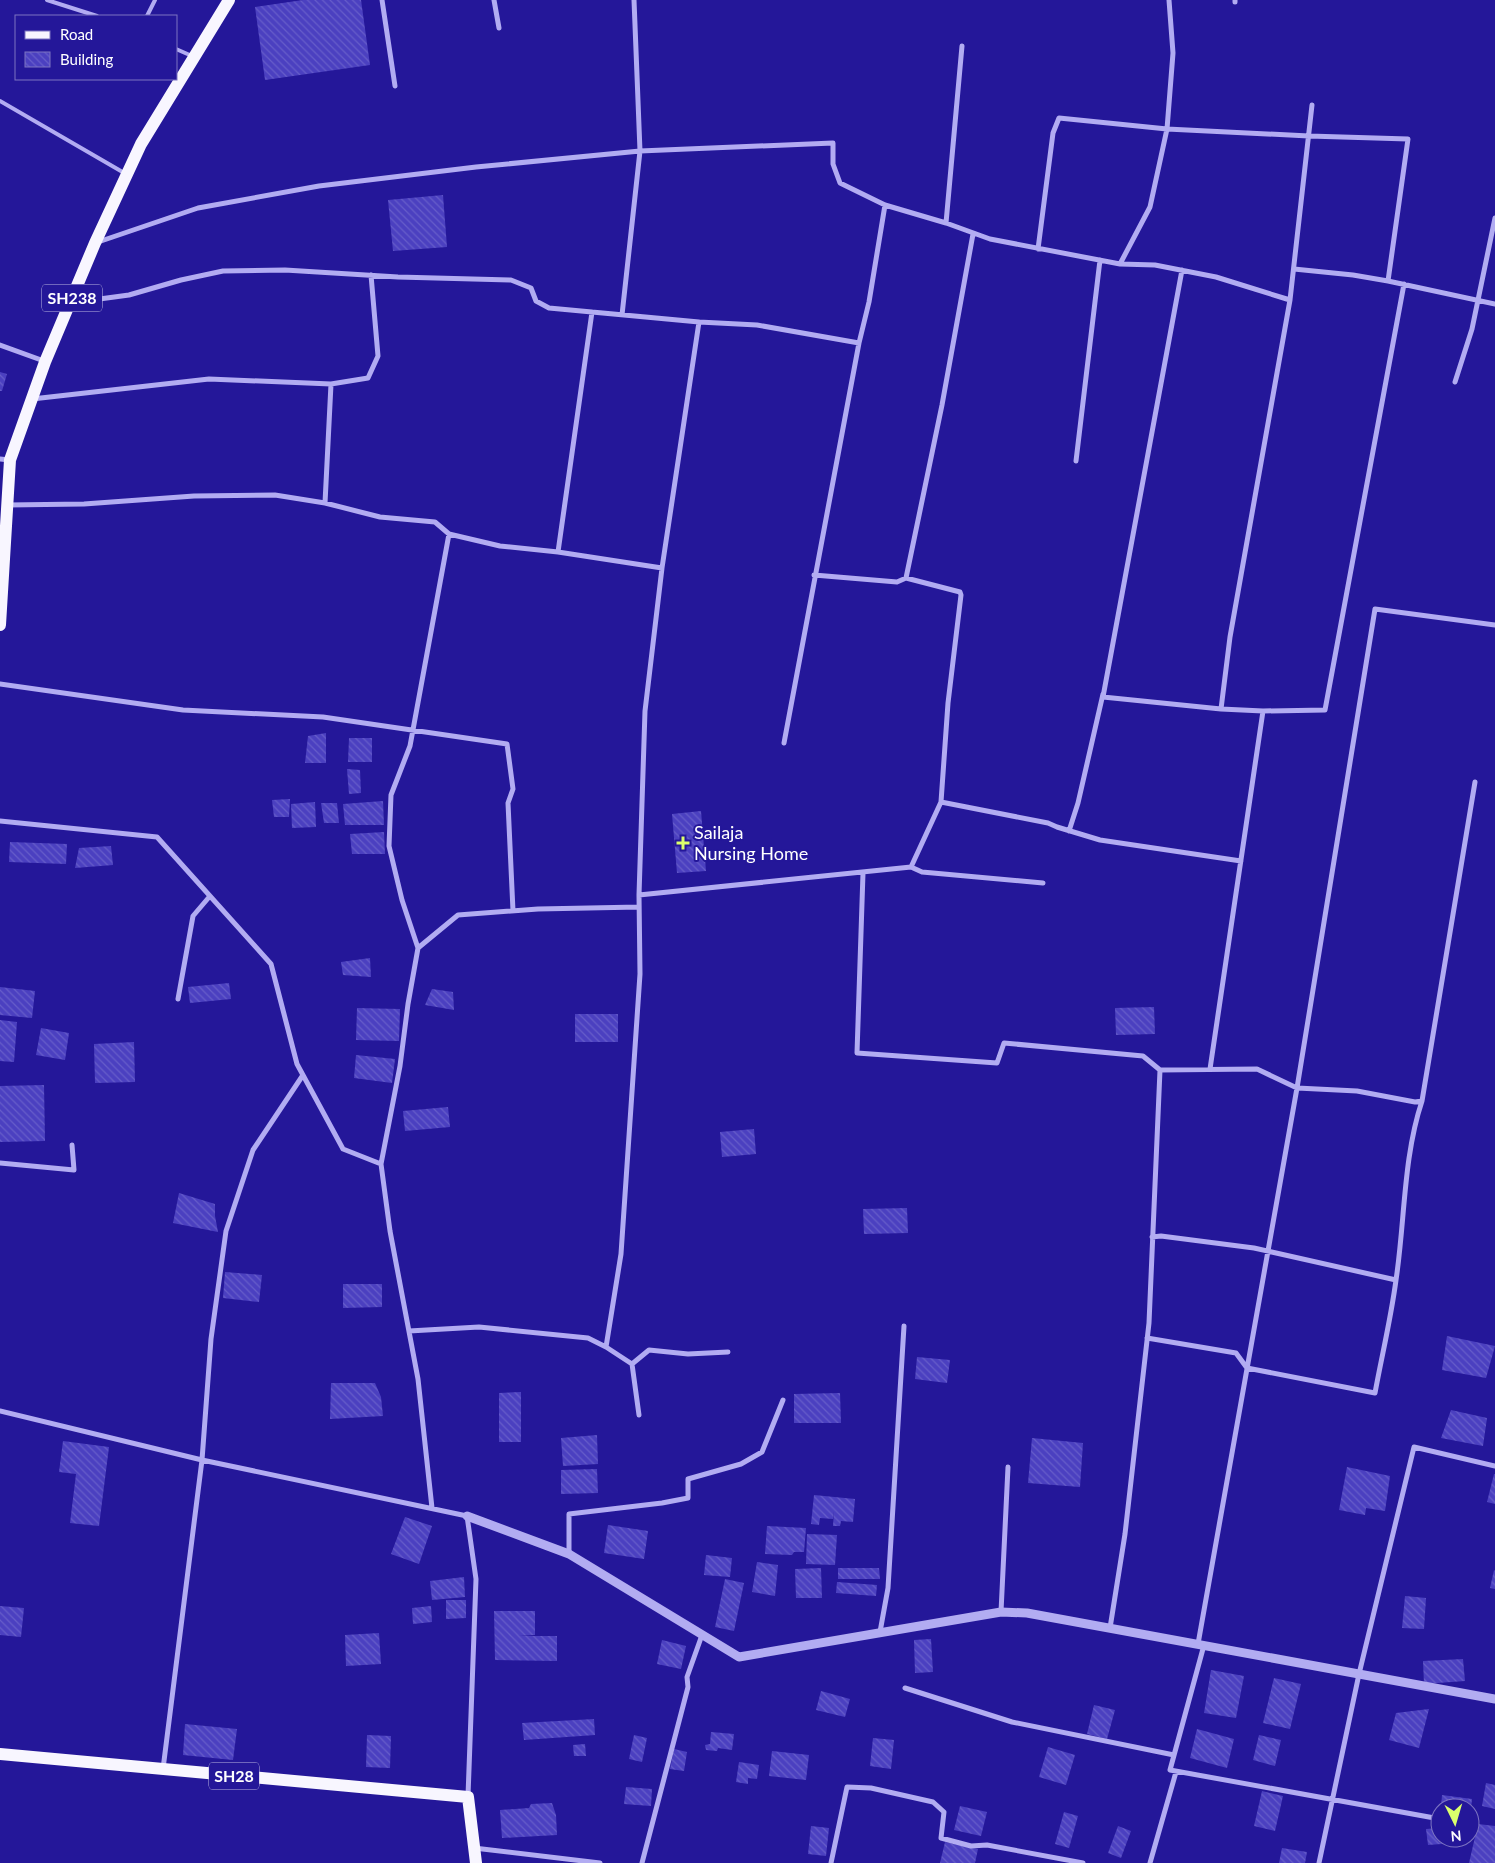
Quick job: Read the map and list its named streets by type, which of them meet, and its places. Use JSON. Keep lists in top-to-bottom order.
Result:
{
  "streets": {
    "main road": ["SH238", "SH28"]
  },
  "places": {
    "health": ["Sailaja Nursing Home"]
  },
  "legend": ["Road", "Building"],
  "north": "bottom"
}
